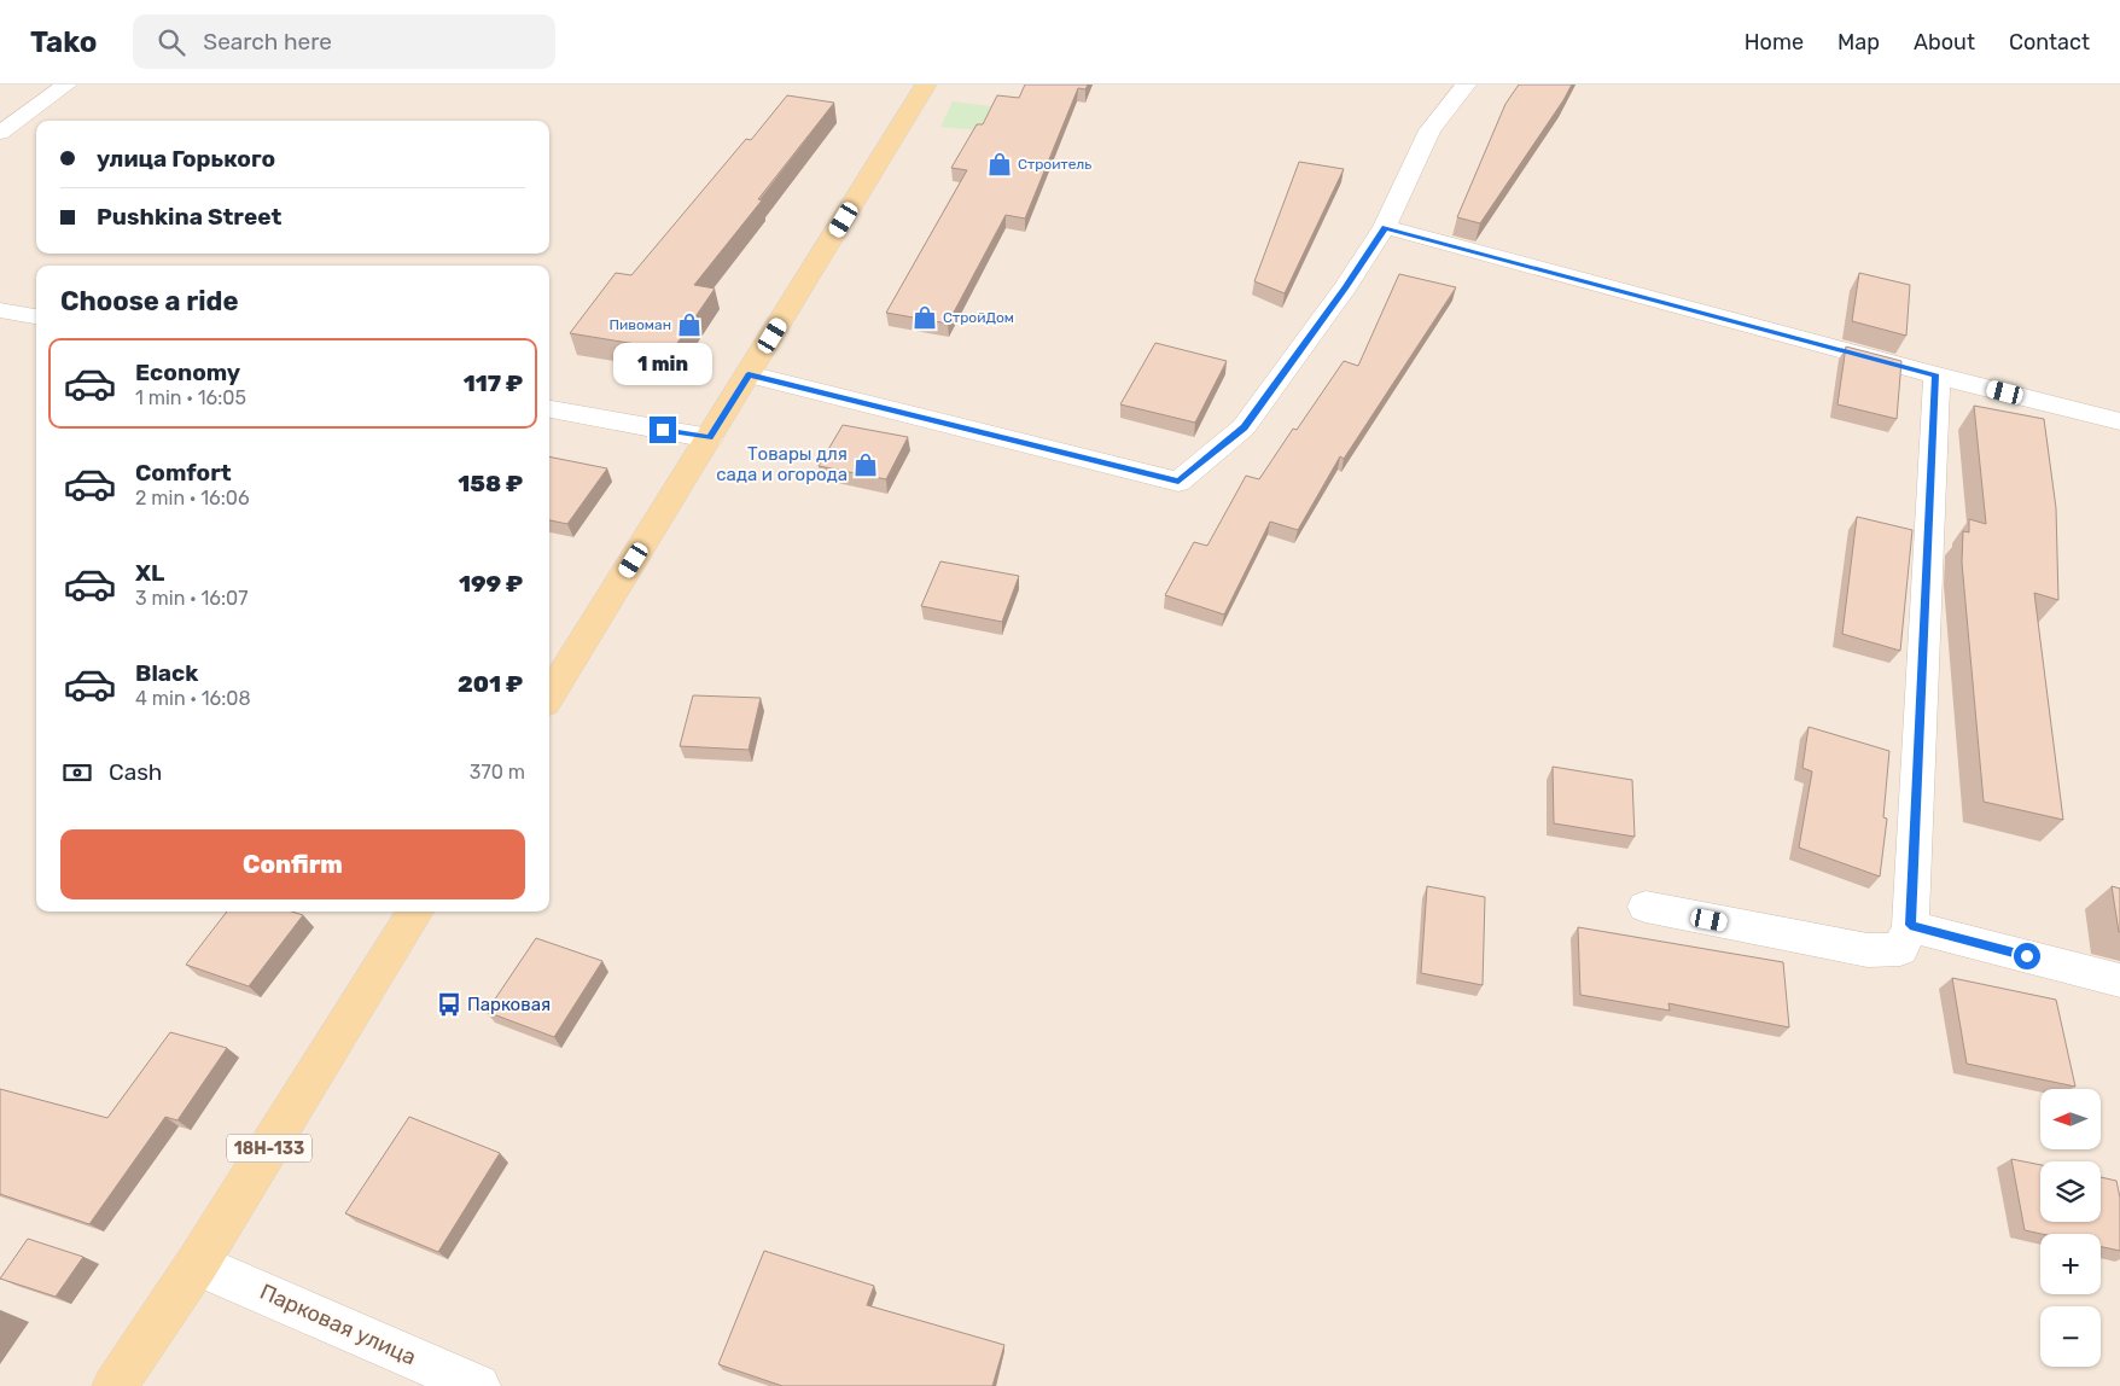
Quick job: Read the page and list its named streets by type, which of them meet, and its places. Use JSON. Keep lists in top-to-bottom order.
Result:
{
  "streets": {
    "main road": ["18Н-133"],
    "street": ["Парковая улица"]
  },
  "crossings": [
    ["18Н-133", "Парковая улица"]
  ],
  "places": {
    "shop": [
      "Строитель",
      "СтройДом",
      "Пивоман",
      "Товары для сада и огорода"
    ],
    "bus stop": ["Парковая"]
  },
  "north": "left",
  "page": {
    "header": "Tako",
    "search": "Search here",
    "nav": [
      "Home",
      "Map",
      "About",
      "Contact"
    ],
    "banner": ["улица Горького", "Pushkina Street"],
    "heading": "Choose a ride",
    "list": [
      {
        "name": "Economy",
        "note": "1 min · 16:05",
        "value": "117 ₽"
      },
      {
        "name": "Comfort",
        "note": "2 min · 16:06",
        "value": "158 ₽"
      },
      {
        "name": "XL",
        "note": "3 min · 16:07",
        "value": "199 ₽"
      },
      {
        "name": "Black",
        "note": "4 min · 16:08",
        "value": "201 ₽"
      }
    ],
    "bubble": "1 min",
    "pay": ["Cash", "370 m"],
    "buttons": "Confirm",
    "map_buttons": ["+", "−"]
  }
}
